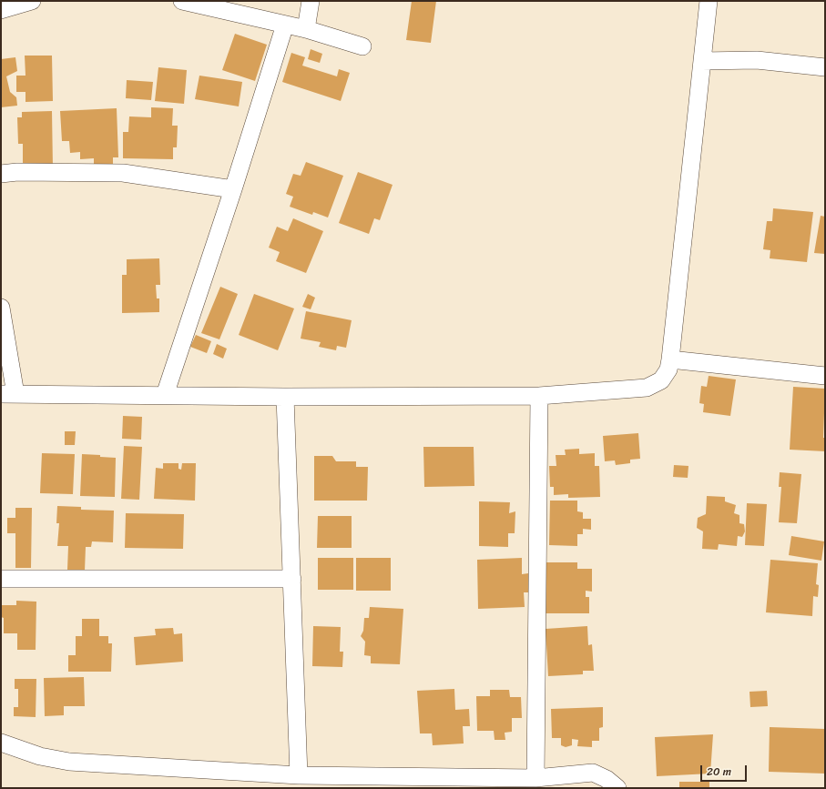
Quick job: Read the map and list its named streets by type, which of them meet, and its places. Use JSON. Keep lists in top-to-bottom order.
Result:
{
  "scale_bar": "20 m"
}
